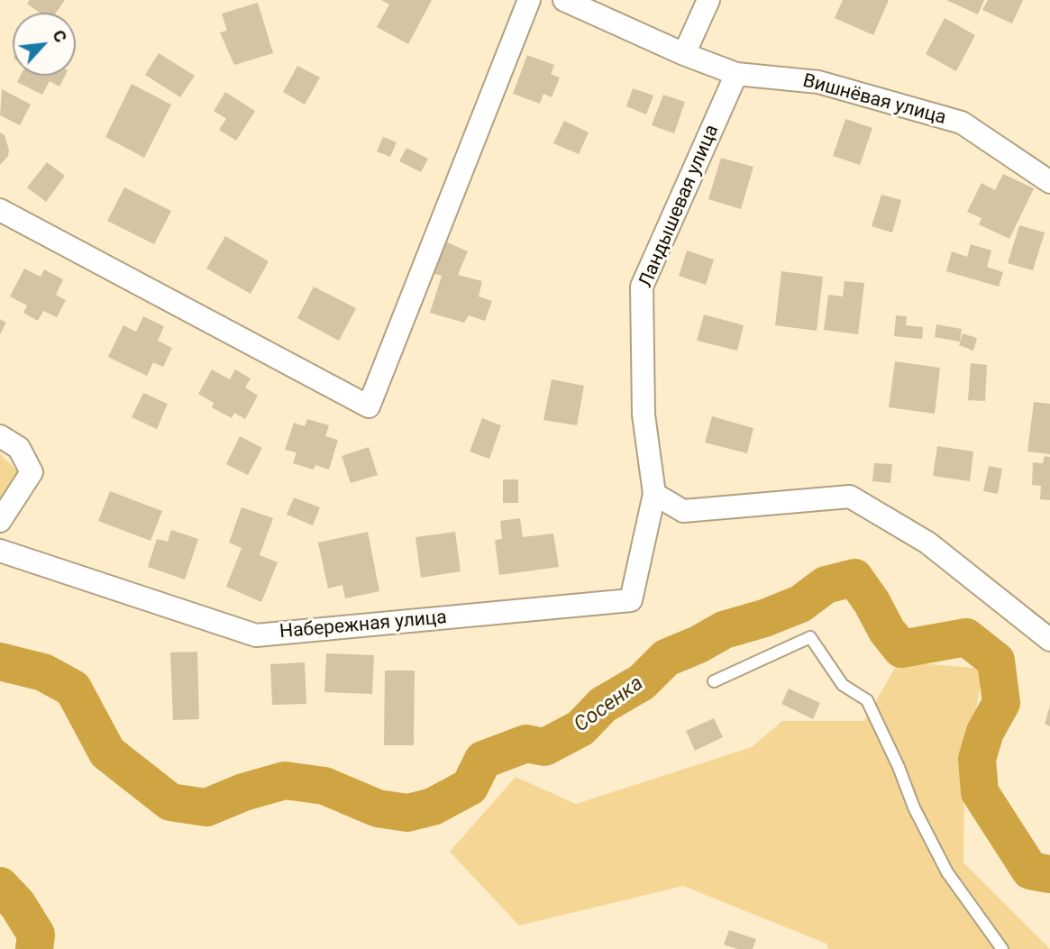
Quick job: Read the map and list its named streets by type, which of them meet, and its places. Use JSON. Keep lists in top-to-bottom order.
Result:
{
  "streets": {
    "street": ["Вишнёвая улица", "Ландышевая улица", "Набережная улица"]
  },
  "crossings": [
    ["Вишнёвая улица", "Ландышевая улица"],
    ["Ландышевая улица", "Набережная улица"]
  ],
  "water": ["Сосенка"],
  "north": "top right"
}
